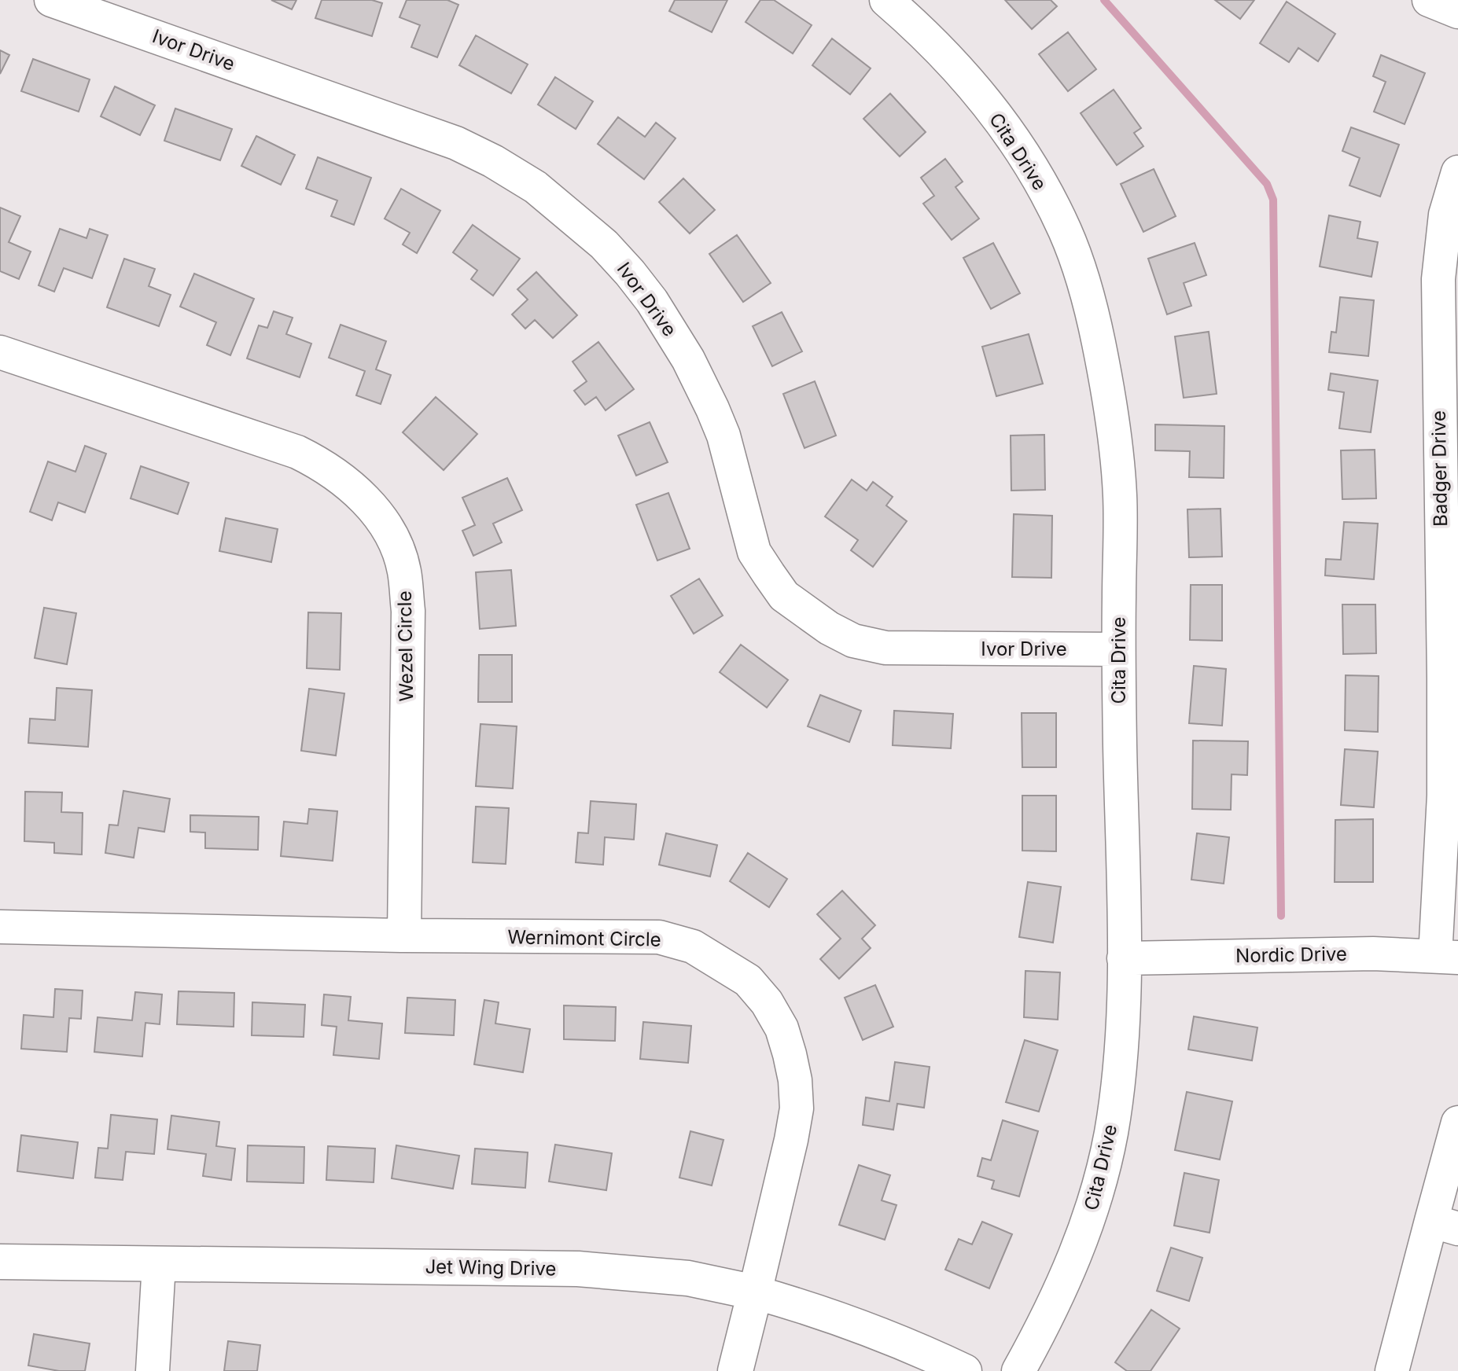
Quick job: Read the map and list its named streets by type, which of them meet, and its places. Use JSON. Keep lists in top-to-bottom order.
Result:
{
  "streets": {
    "main road": ["Wernimont Circle", "Jet Wing Drive"],
    "street": [
      "Ivor Drive",
      "Cita Drive",
      "Badger Drive",
      "Wezel Circle",
      "Nordic Drive"
    ]
  },
  "crossings": [
    ["Ivor Drive", "Cita Drive"],
    ["Cita Drive", "Nordic Drive"],
    ["Badger Drive", "Nordic Drive"],
    ["Wezel Circle", "Wernimont Circle"],
    ["Wernimont Circle", "Jet Wing Drive"]
  ]
}
